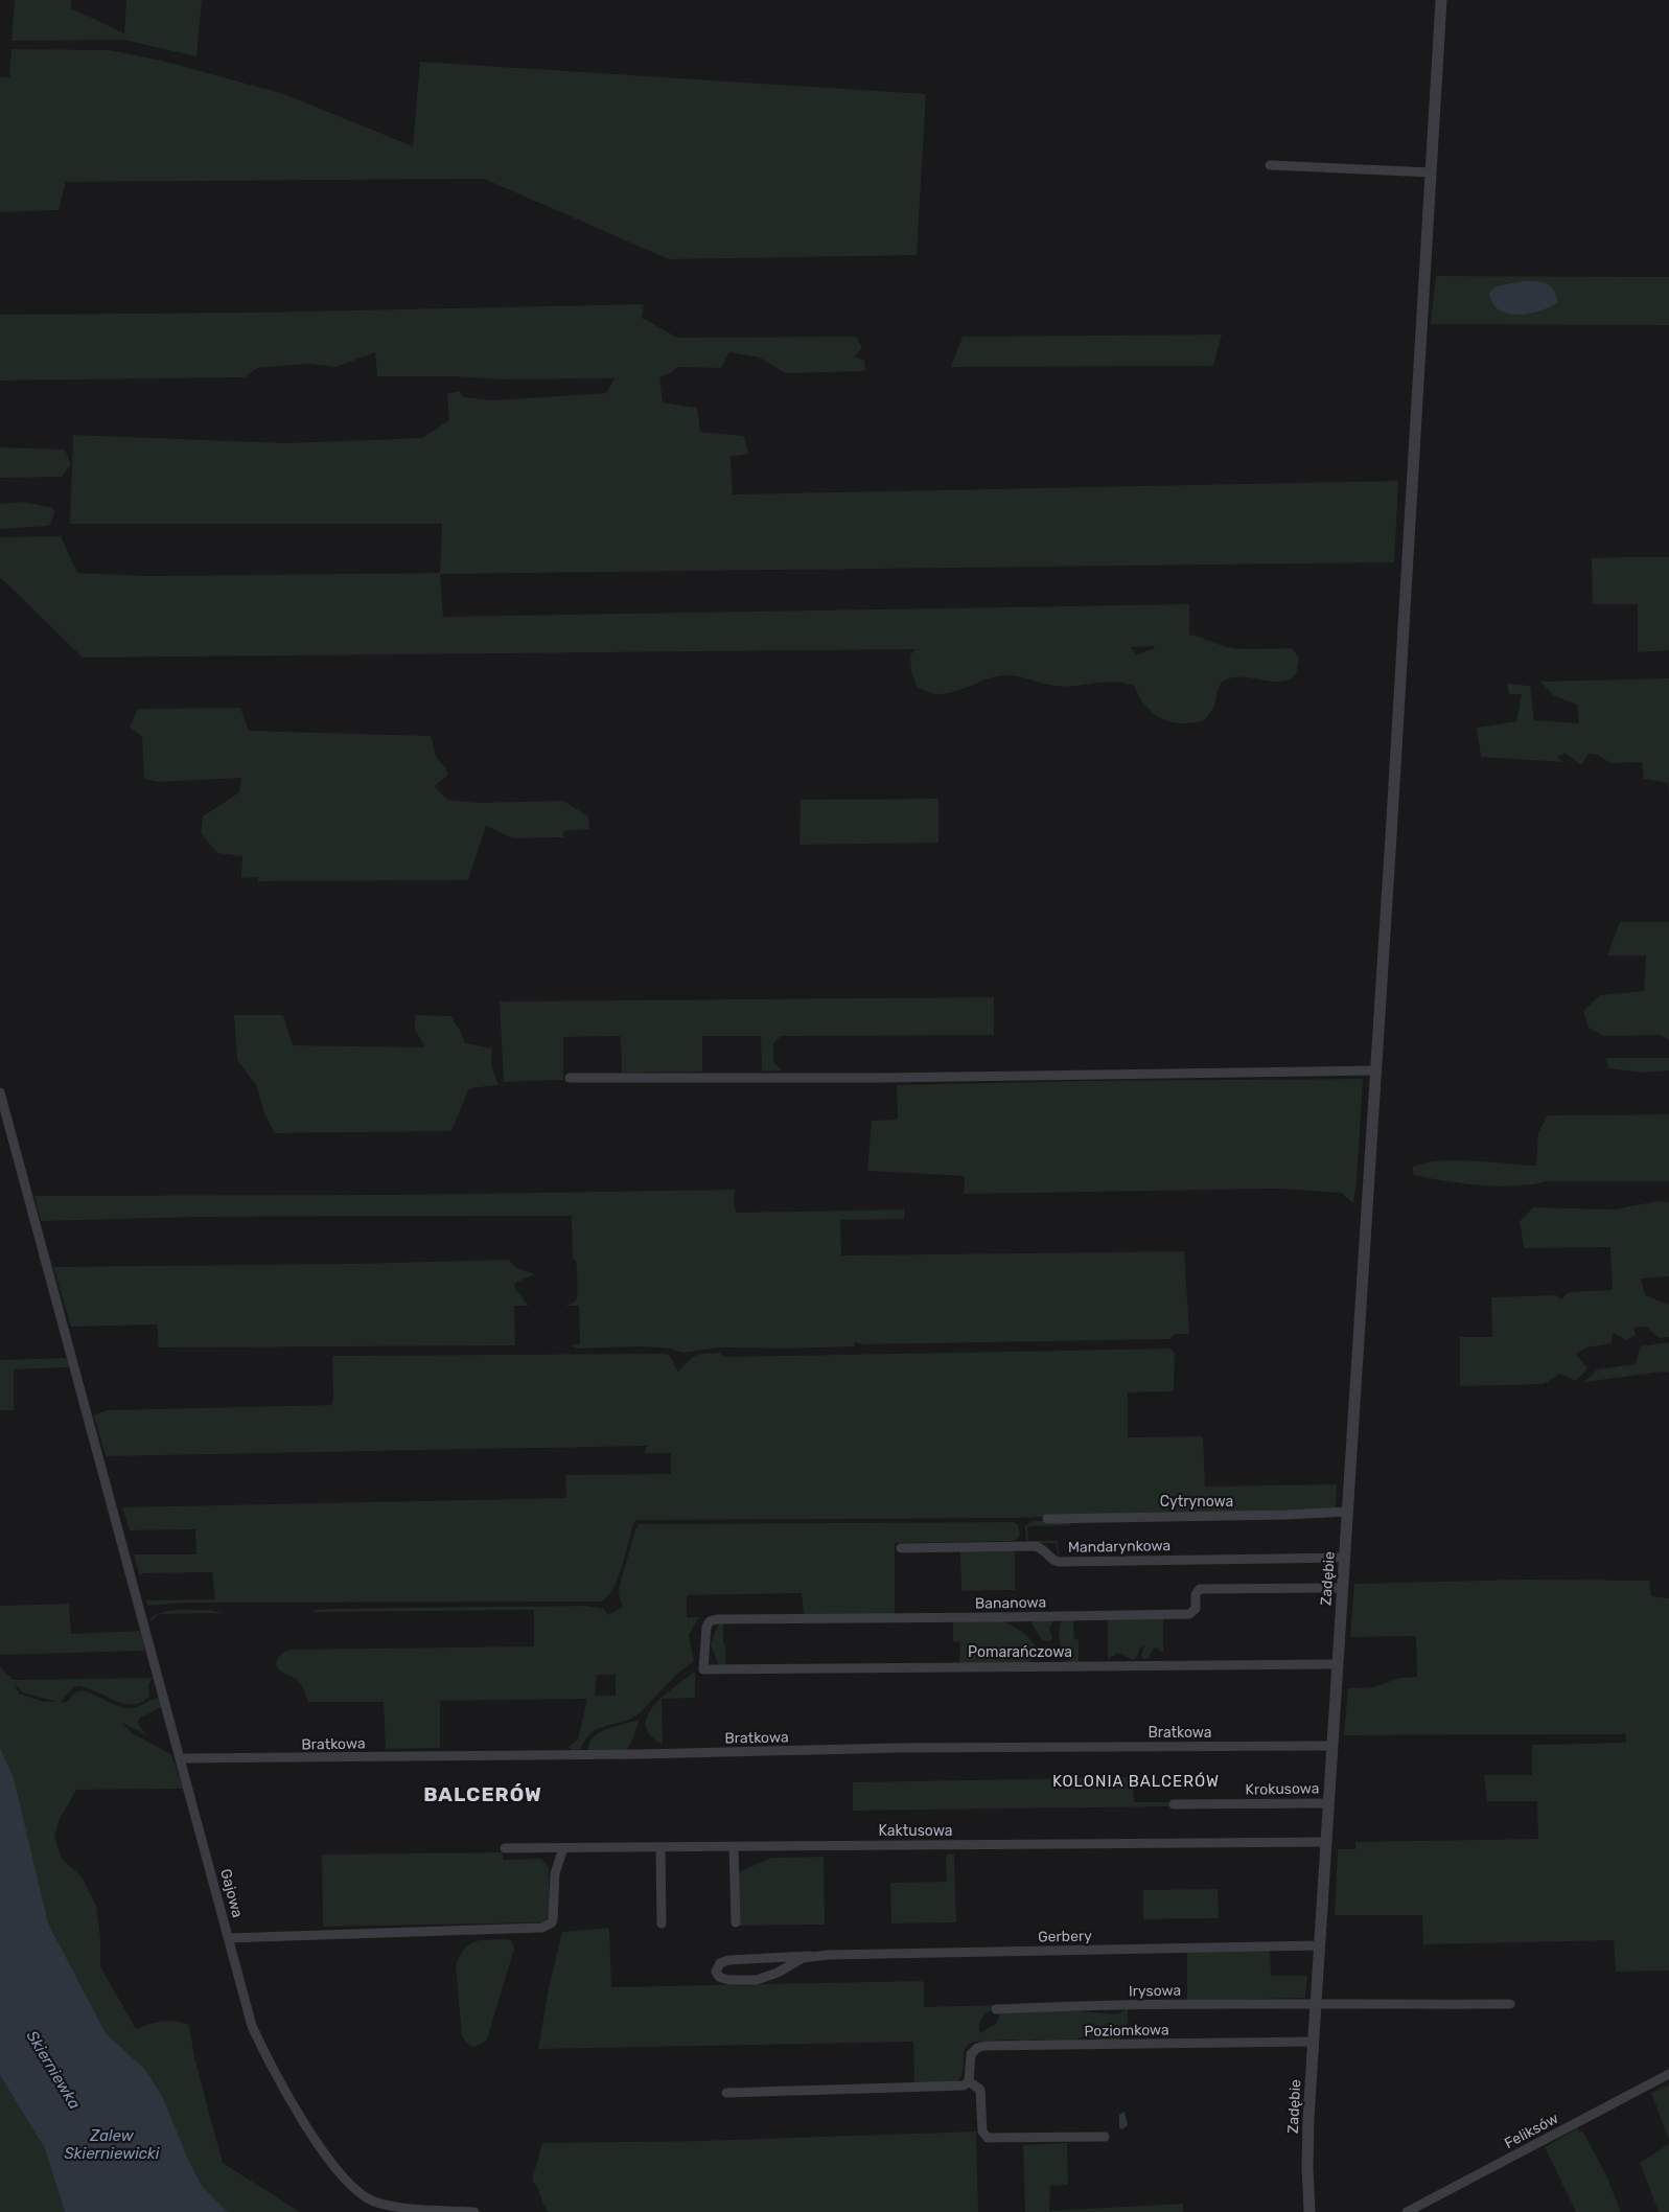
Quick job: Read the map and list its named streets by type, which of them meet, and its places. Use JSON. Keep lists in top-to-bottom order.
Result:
{
  "streets": {
    "street": [
      "Cytrynowa",
      "Mandarynkowa",
      "Zadębie",
      "Bananowa",
      "Pomarańczowa",
      "Bratkowa",
      "Krokusowa",
      "Kaktusowa",
      "Gajowa",
      "Gerbery",
      "Irysowa",
      "Poziomkowa",
      "Feliksów"
    ]
  },
  "crossings": [
    ["Cytrynowa", "Zadębie"],
    ["Mandarynkowa", "Zadębie"],
    ["Zadębie", "Bananowa"],
    ["Zadębie", "Pomarańczowa"],
    ["Zadębie", "Bratkowa"],
    ["Zadębie", "Krokusowa"],
    ["Zadębie", "Kaktusowa"],
    ["Zadębie", "Gerbery"],
    ["Zadębie", "Irysowa"],
    ["Zadębie", "Poziomkowa"],
    ["Bananowa", "Pomarańczowa"],
    ["Bratkowa", "Gajowa"]
  ],
  "districts": ["KOLONIA BALCERÓW", "BALCERÓW"],
  "water": ["Skierniewka", "Zalew Skierniewicki"]
}
